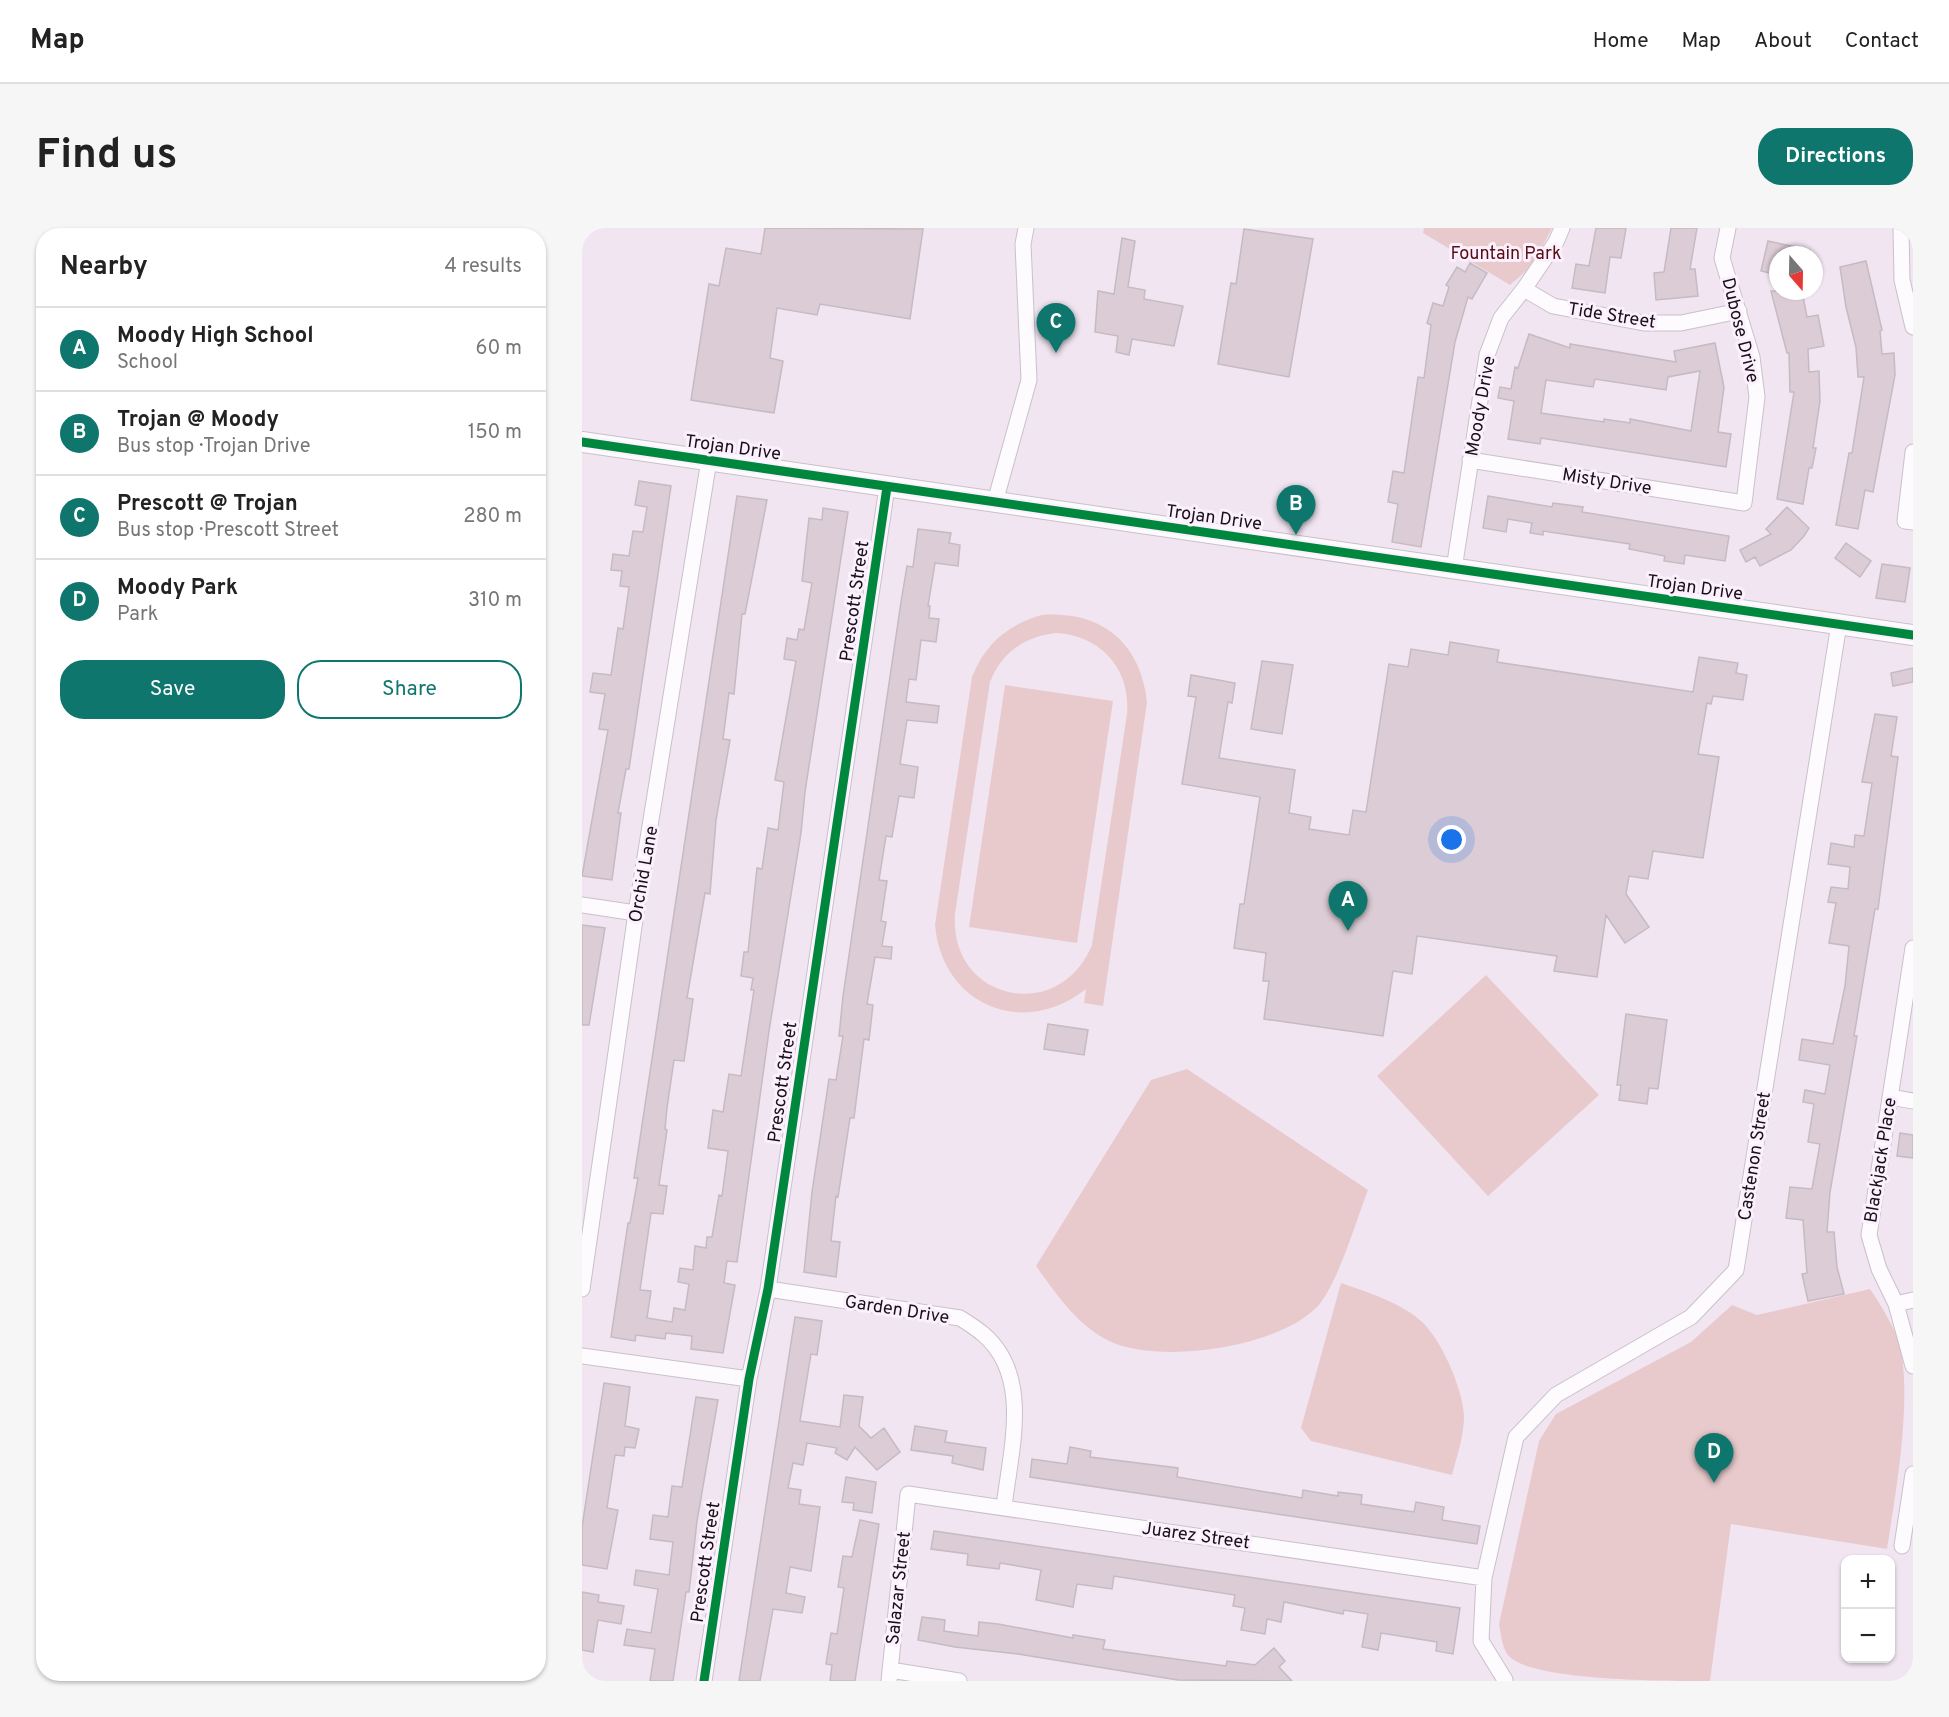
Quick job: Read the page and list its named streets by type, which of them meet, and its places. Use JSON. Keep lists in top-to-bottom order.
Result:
{
  "streets": {
    "street": [
      "Tide Street",
      "Dubose Drive",
      "Moody Drive",
      "Trojan Drive",
      "Misty Drive",
      "Prescott Street",
      "Orchid Lane",
      "Castenon Street",
      "Blackjack Place",
      "Garden Drive",
      "Juarez Street",
      "Salazar Street"
    ]
  },
  "crossings": [
    ["Tide Street", "Dubose Drive"],
    ["Tide Street", "Moody Drive"],
    ["Dubose Drive", "Misty Drive"],
    ["Moody Drive", "Trojan Drive"],
    ["Moody Drive", "Misty Drive"],
    ["Trojan Drive", "Prescott Street"],
    ["Trojan Drive", "Orchid Lane"],
    ["Trojan Drive", "Castenon Street"],
    ["Prescott Street", "Garden Drive"],
    ["Castenon Street", "Juarez Street"],
    ["Garden Drive", "Juarez Street"],
    ["Juarez Street", "Salazar Street"]
  ],
  "parks": ["Fountain Park"],
  "north": "bottom",
  "page": {
    "header": "Map",
    "nav": [
      "Home",
      "Map",
      "About",
      "Contact"
    ],
    "buttons": [
      "Directions",
      ["Save", "Share"]
    ],
    "title": "Find us",
    "heading": ["Nearby", "4 results"],
    "pins": [
      "C",
      "B",
      "A",
      "D"
    ],
    "list": [
      {
        "mark": "A",
        "name": "Moody High School",
        "note": "School",
        "value": "60 m"
      },
      {
        "mark": "B",
        "name": "Trojan @ Moody",
        "note": "Bus stop · Trojan Drive",
        "value": "150 m"
      },
      {
        "mark": "C",
        "name": "Prescott @ Trojan",
        "note": "Bus stop · Prescott Street",
        "value": "280 m"
      },
      {
        "mark": "D",
        "name": "Moody Park",
        "note": "Park",
        "value": "310 m"
      }
    ],
    "map_buttons": ["+", "−"]
  }
}
